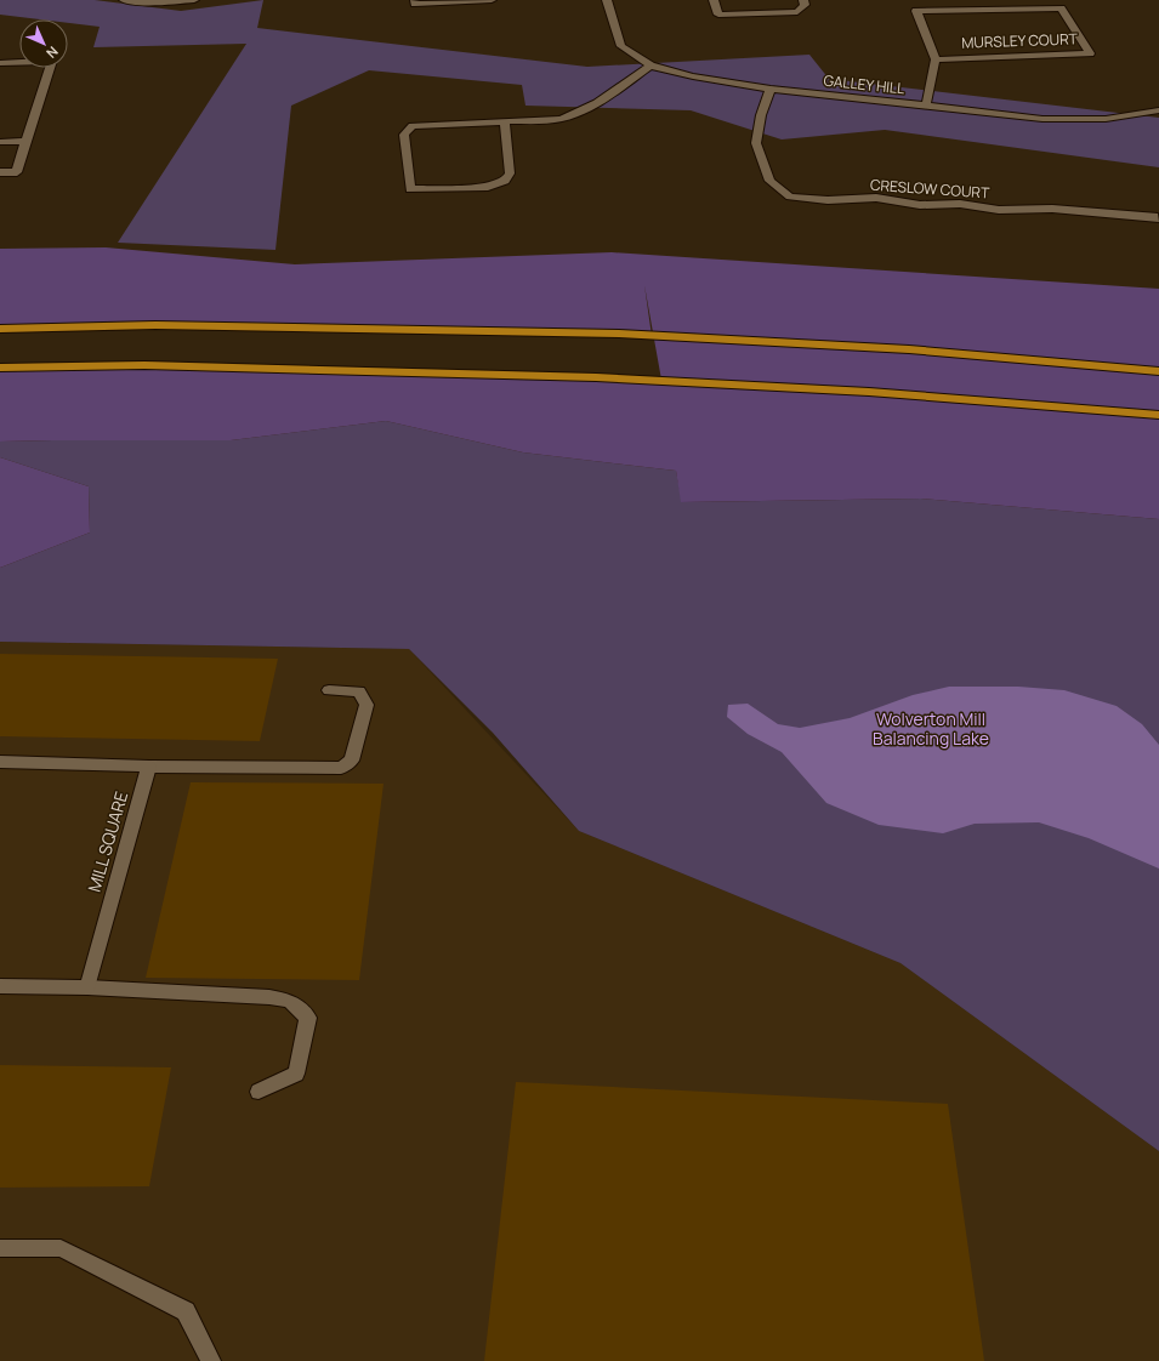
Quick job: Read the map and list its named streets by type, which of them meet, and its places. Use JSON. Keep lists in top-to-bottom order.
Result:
{
  "streets": {
    "street": [
      "MURSLEY COURT",
      "GALLEY HILL",
      "CRESLOW COURT",
      "MILL SQUARE"
    ]
  },
  "crossings": [
    ["GALLEY HILL", "CRESLOW COURT"]
  ],
  "parks": ["Wolverton Mill Balancing Lake"],
  "north": "bottom right"
}
